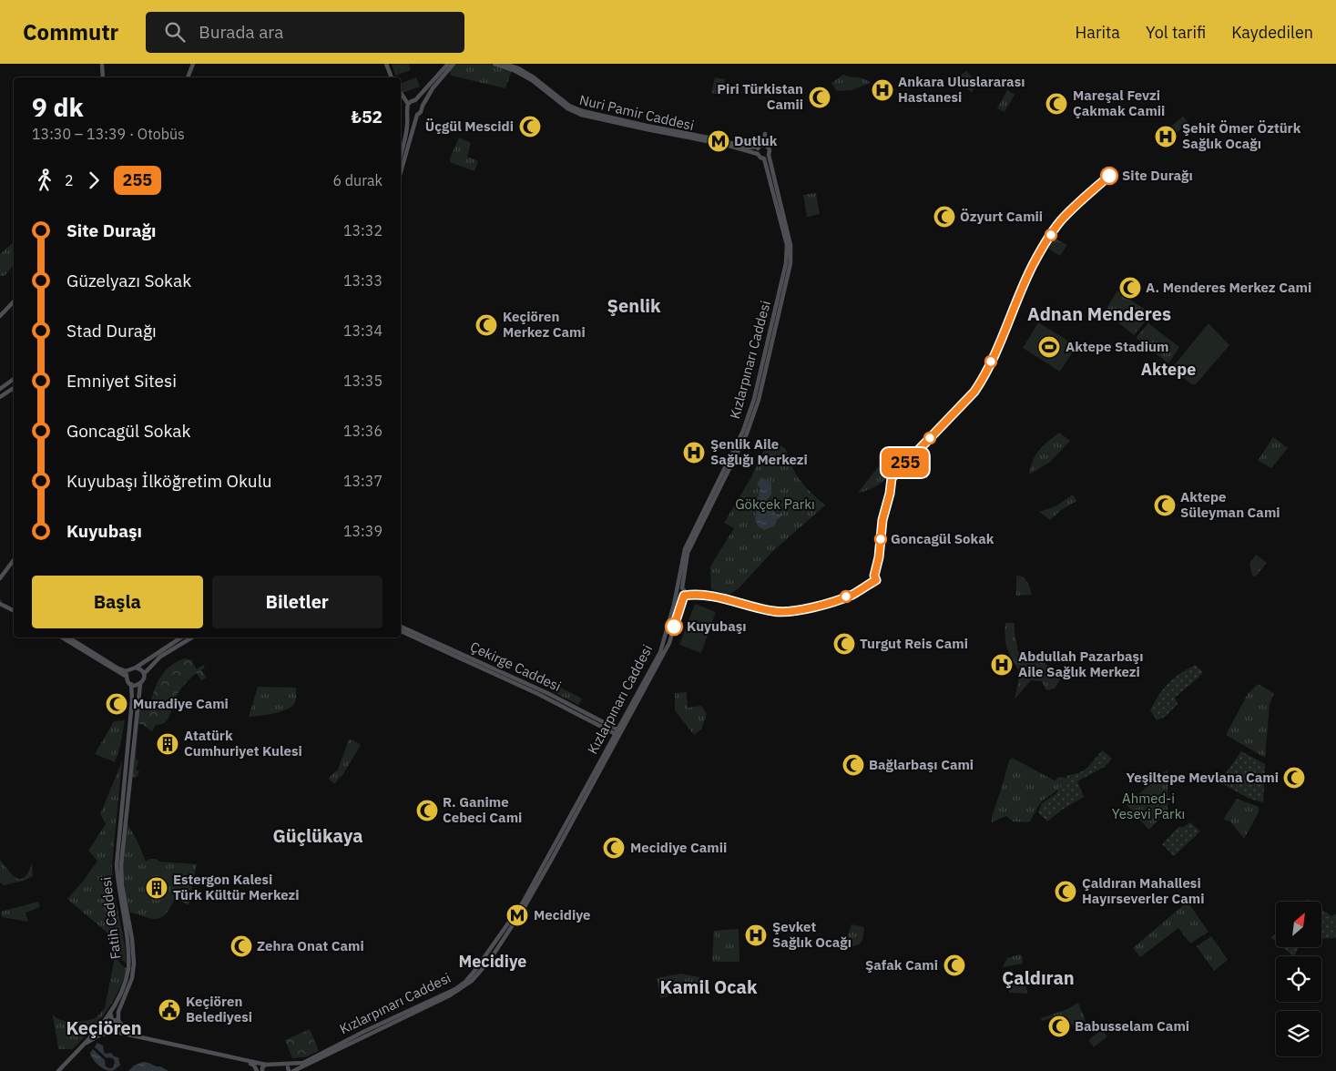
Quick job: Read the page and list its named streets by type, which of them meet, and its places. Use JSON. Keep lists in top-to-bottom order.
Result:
{
  "streets": {
    "main road": [
      "Nuri Pamir Caddesi",
      "Kızlarpınarı Caddesi",
      "Çekirge Caddesi",
      "Fatih Caddesi"
    ]
  },
  "crossings": [
    ["Nuri Pamir Caddesi", "Kızlarpınarı Caddesi"],
    ["Kızlarpınarı Caddesi", "Çekirge Caddesi"]
  ],
  "districts": [
    "Şenlik",
    "Adnan Menderes",
    "Aktepe",
    "Güçlükaya",
    "Mecidiye",
    "Çaldıran",
    "Kamil Ocak",
    "Keçiören"
  ],
  "parks": ["Gökçek Parkı", "Ahmed-i Yesevi Parkı"],
  "places": {
    "hospital": [
      "Ankara Uluslararası Hastanesi",
      "Şehit Ömer Öztürk Sağlık Ocağı",
      "Şenlik Aile Sağlığı Merkezi",
      "Abdullah Pazarbaşı Aile Sağlık Merkezi",
      "Şevket Sağlık Ocağı"
    ],
    "mosque": [
      "Piri Türkistan Camii",
      "Mareşal Fevzi Çakmak Camii",
      "Üçgül Mescidi",
      "Özyurt Camii",
      "A. Menderes Merkez Cami",
      "Keçiören Merkez Cami",
      "Aktepe Süleyman Cami",
      "Turgut Reis Cami",
      "Muradiye Cami",
      "Bağlarbaşı Cami",
      "Yeşiltepe Mevlana Cami",
      "R. Ganime Cebeci Cami",
      "Mecidiye Camii",
      "Çaldıran Mahallesi Hayırseverler Cami",
      "Zehra Onat Cami",
      "Şafak Cami",
      "Babusselam Cami"
    ],
    "metro station": ["Dutluk", "Mecidiye"],
    "other": ["Site Durağı", "Goncagül Sokak", "Kuyubaşı"],
    "sports": ["Aktepe Stadium"],
    "building": ["Atatürk Cumhuriyet Kulesi", "Estergon Kalesi Türk Kültür Merkezi"],
    "public building": ["Keçiören Belediyesi"]
  },
  "lines": ["bus line 255"],
  "north": "top right",
  "page": {
    "header": "Commutr",
    "search": "Burada ara",
    "nav": ["Harita", "Yol tarifi", "Kaydedilen"],
    "on_map": "255",
    "heading": ["9 dk", "13:30 – 13:39 · Otobüs", "₺52"],
    "legs": ["2", "255", "6 durak"],
    "list": [
      {
        "name": "Site Durağı",
        "value": "13:32"
      },
      {
        "name": "Güzelyazı Sokak",
        "value": "13:33"
      },
      {
        "name": "Stad Durağı",
        "value": "13:34"
      },
      {
        "name": "Emniyet Sitesi",
        "value": "13:35"
      },
      {
        "name": "Goncagül Sokak",
        "value": "13:36"
      },
      {
        "name": "Kuyubaşı İlköğretim Okulu",
        "value": "13:37"
      },
      {
        "name": "Kuyubaşı",
        "value": "13:39"
      }
    ],
    "buttons": ["Başla", "Biletler"]
  }
}
